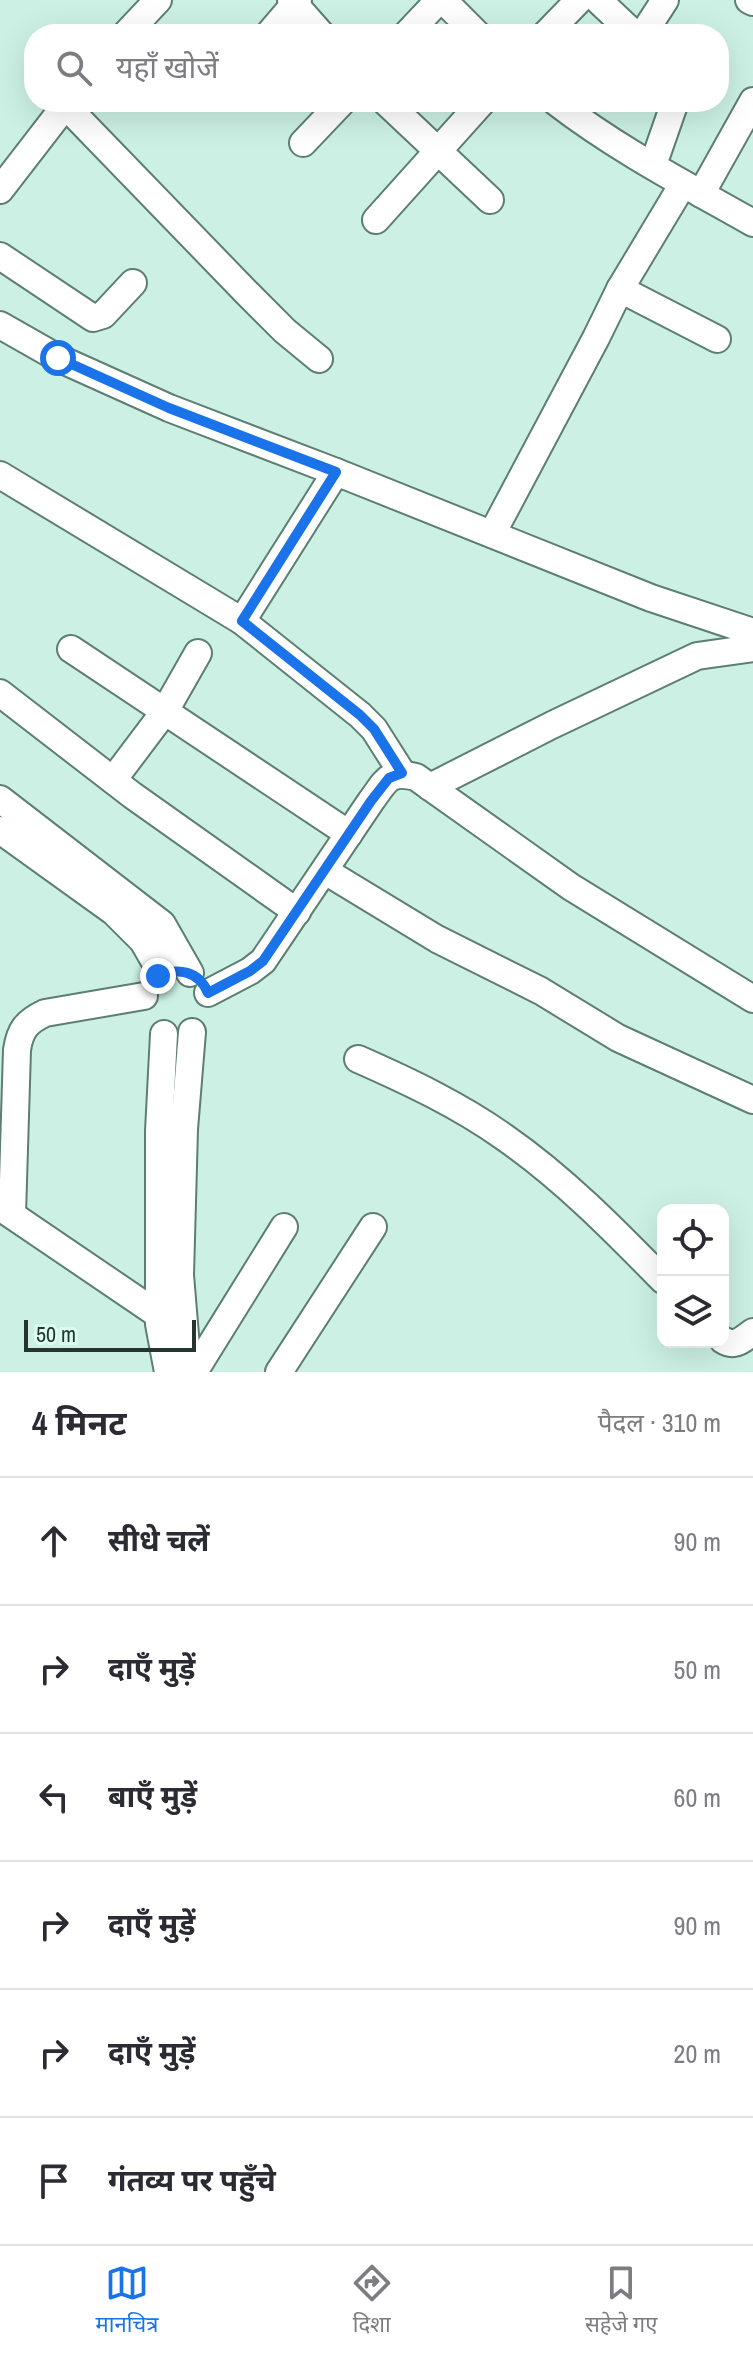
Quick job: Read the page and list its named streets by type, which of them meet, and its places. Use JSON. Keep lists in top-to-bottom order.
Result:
{
  "scale_bar": "50 m",
  "page": {
    "search": "यहाँ खोजें",
    "scale": "50 m",
    "heading": ["4 मिनट", "पैदल · 310 m"],
    "list": [
      ["सीधे चलें", "90 m"],
      ["दाएँ मुड़ें", "50 m"],
      ["बाएँ मुड़ें", "60 m"],
      ["दाएँ मुड़ें", "90 m"],
      ["दाएँ मुड़ें", "20 m"],
      "गंतव्य पर पहुँचे"
    ],
    "nav": ["मानचित्र", "दिशा", "सहेजे गए"]
  }
}
